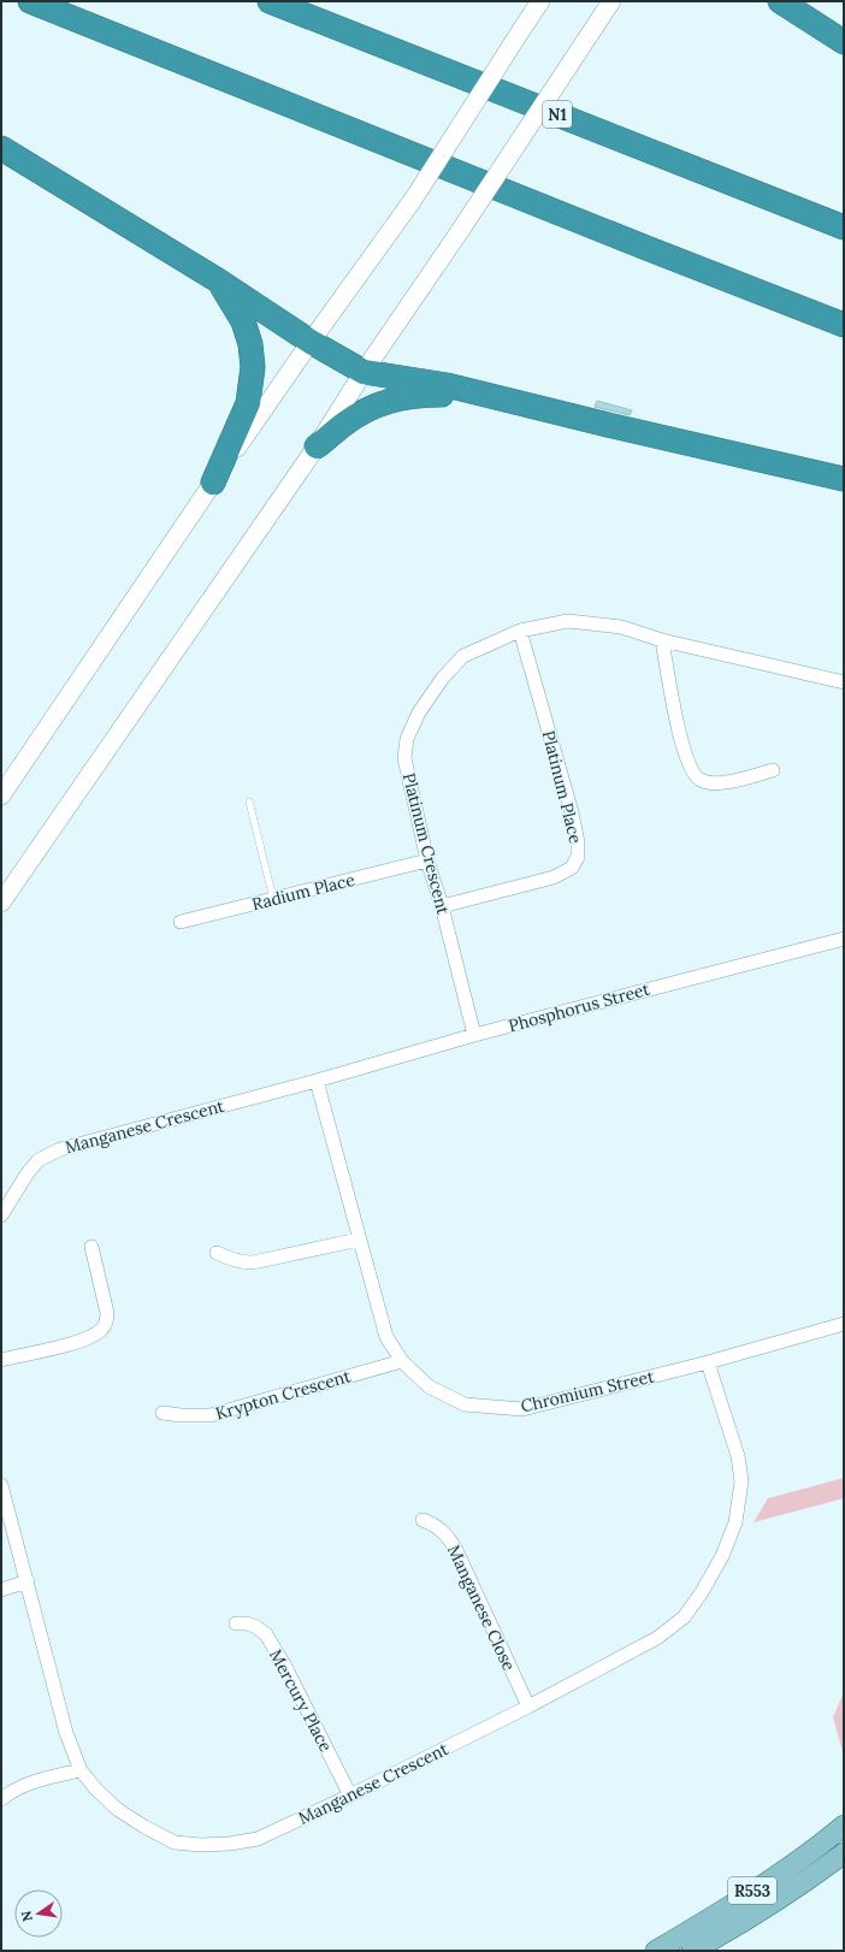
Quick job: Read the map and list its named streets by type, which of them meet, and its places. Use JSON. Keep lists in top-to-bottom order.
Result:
{
  "streets": {
    "highway": ["N1"],
    "main road": ["R553"],
    "street": [
      "Platinum Place",
      "Platinum Crescent",
      "Radium Place",
      "Phosphorus Street",
      "Manganese Crescent",
      "Chromium Street",
      "Krypton Crescent",
      "Manganese Close",
      "Mercury Place"
    ]
  },
  "crossings": [
    ["Platinum Place", "Platinum Crescent"],
    ["Platinum Crescent", "Radium Place"],
    ["Platinum Crescent", "Phosphorus Street"],
    ["Phosphorus Street", "Manganese Crescent"],
    ["Phosphorus Street", "Chromium Street"],
    ["Manganese Crescent", "Chromium Street"],
    ["Manganese Crescent", "Manganese Close"],
    ["Manganese Crescent", "Mercury Place"],
    ["Chromium Street", "Krypton Crescent"]
  ],
  "north": "left"
}
